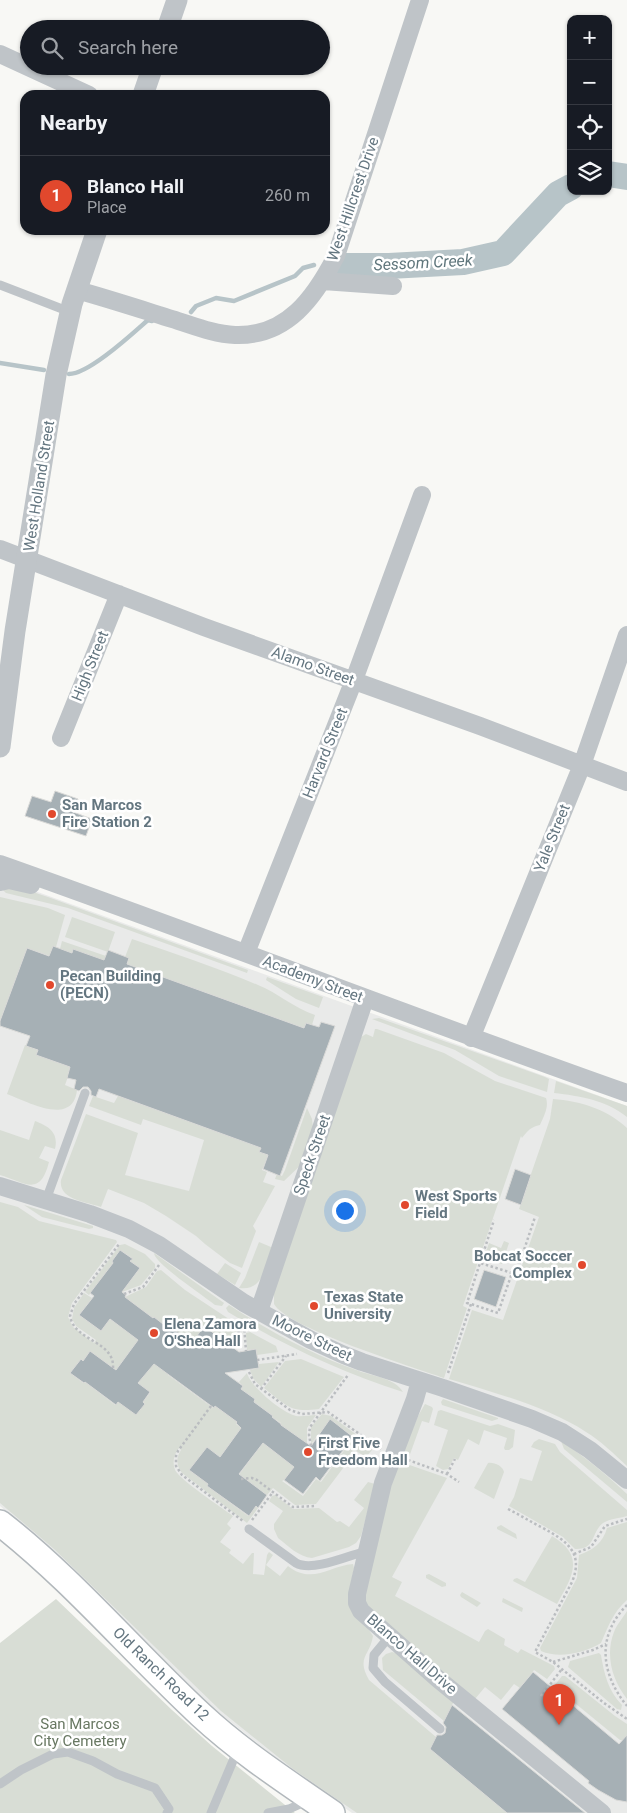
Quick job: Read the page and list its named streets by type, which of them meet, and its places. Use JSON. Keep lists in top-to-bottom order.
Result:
{
  "streets": {
    "main road": ["Old Ranch Road 12"],
    "street": [
      "West Hillcrest Drive",
      "West Holland Street",
      "High Street",
      "Alamo Street",
      "Harvard Street",
      "Yale Street",
      "Academy Street",
      "Speck Street",
      "Moore Street",
      "Blanco Hall Drive"
    ]
  },
  "crossings": [
    ["West Hillcrest Drive", "West Holland Street"],
    ["West Holland Street", "Alamo Street"],
    ["High Street", "Alamo Street"],
    ["Alamo Street", "Harvard Street"],
    ["Alamo Street", "Yale Street"],
    ["Harvard Street", "Academy Street"],
    ["Yale Street", "Academy Street"],
    ["Academy Street", "Speck Street"],
    ["Speck Street", "Moore Street"],
    ["Moore Street", "Blanco Hall Drive"]
  ],
  "water": ["Sessom Creek"],
  "parks": ["San Marcos City Cemetery"],
  "places": [
    "San Marcos Fire Station 2",
    "Pecan Building (PECN)",
    "West Sports Field",
    "Bobcat Soccer Complex",
    "Texas State University",
    "Elena Zamora O'Shea Hall",
    "First Five Freedom Hall"
  ],
  "page": {
    "map_buttons": ["+", "−"],
    "search": "Search here",
    "heading": "Nearby",
    "list": [
      {
        "mark": "1",
        "name": "Blanco Hall",
        "note": "Place",
        "value": "260 m"
      }
    ],
    "pins": "1"
  }
}
